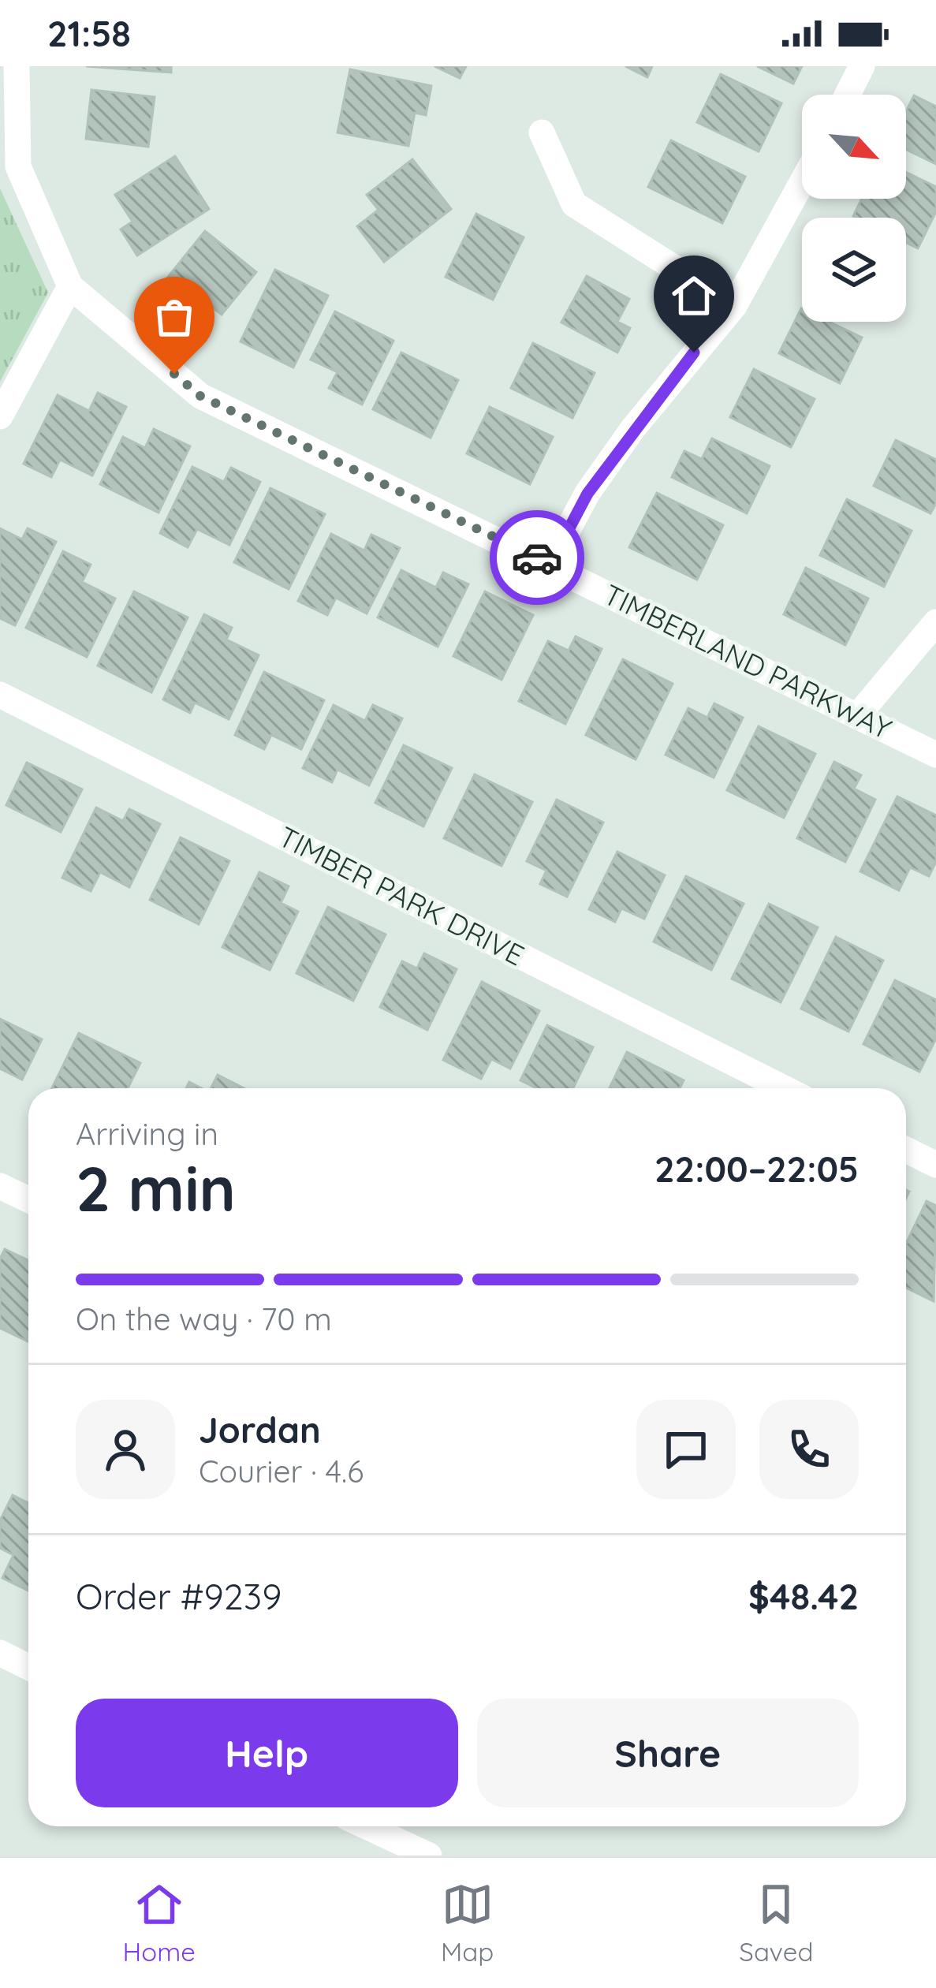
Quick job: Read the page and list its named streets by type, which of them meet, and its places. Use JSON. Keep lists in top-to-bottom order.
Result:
{
  "streets": {
    "street": ["TIMBERLAND PARKWAY", "TIMBER PARK DRIVE"]
  },
  "north": "bottom right",
  "page": {
    "status": "21:58",
    "heading": ["2 min", "Arriving in", "22:00–22:05"],
    "panel": [
      "Jordan",
      "Courier · 4.6",
      "Order #9239",
      "$48.42"
    ],
    "bar": "On the way · 70 m",
    "buttons": ["Help", "Share"],
    "tabs": ["Home", "Map", "Saved"]
  }
}
